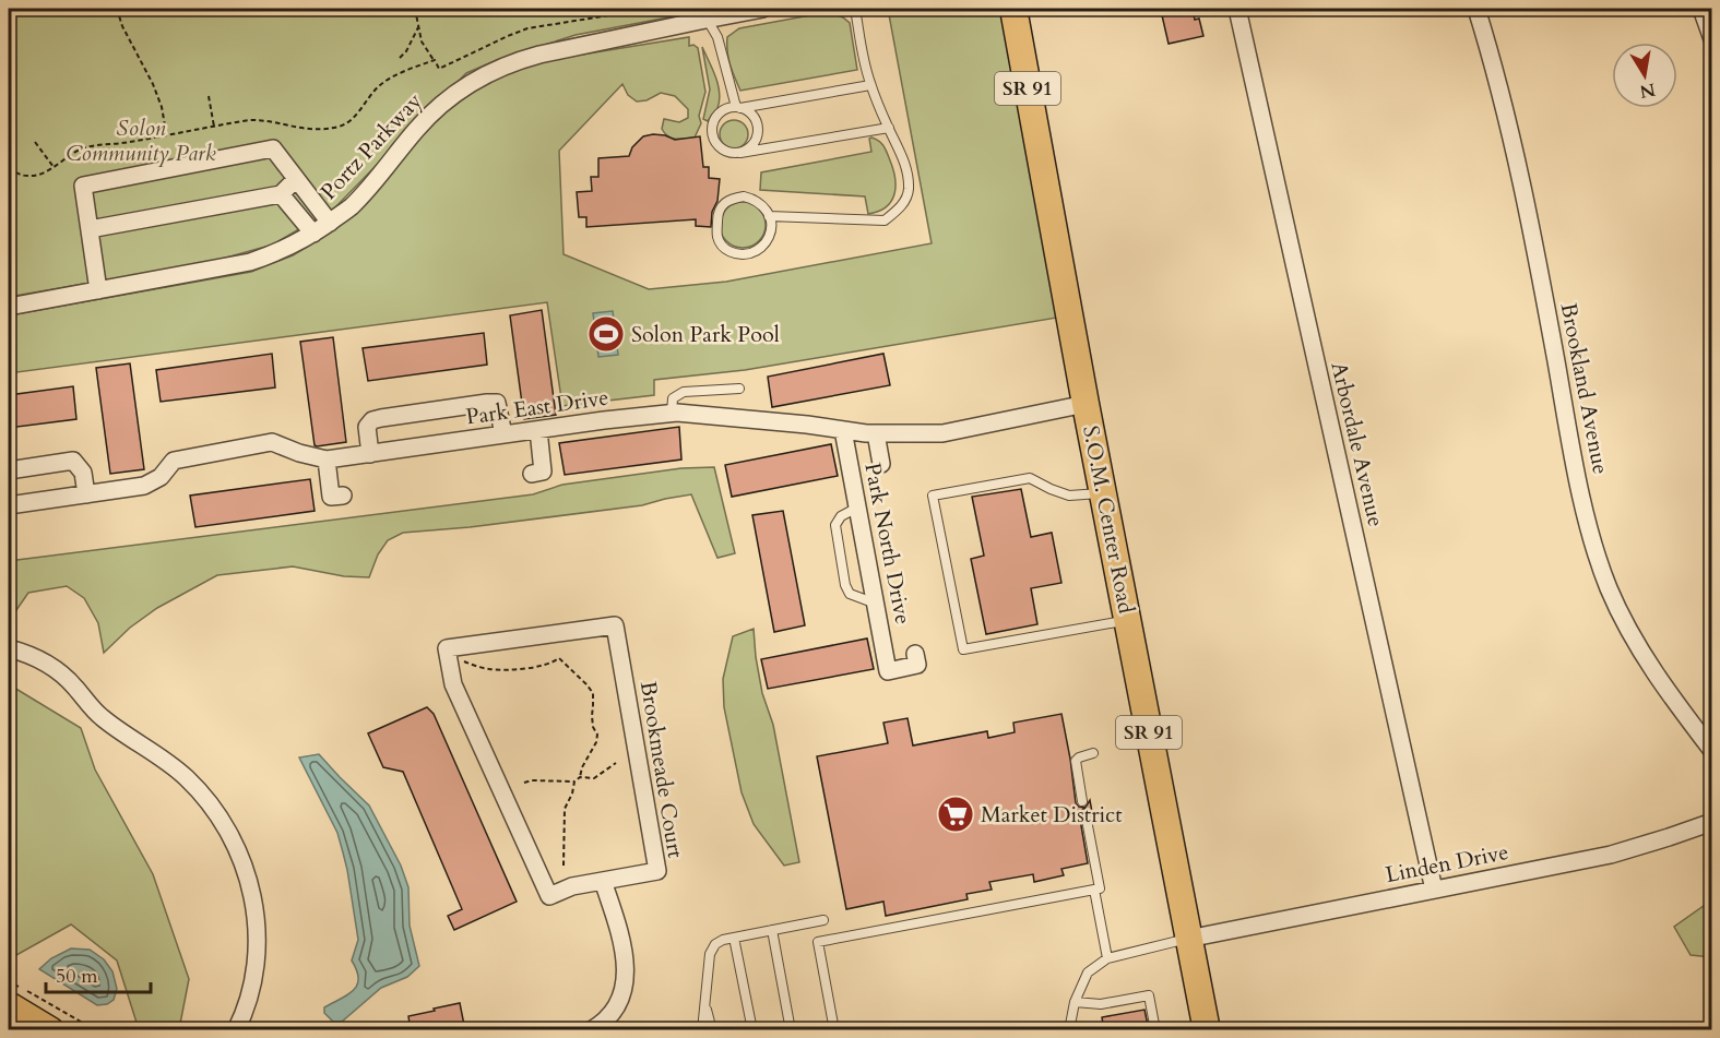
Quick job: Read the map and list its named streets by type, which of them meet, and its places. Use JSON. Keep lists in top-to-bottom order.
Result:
{
  "streets": {
    "main road": ["SR 91", "S.O.M. Center Road"],
    "street": [
      "Portz Parkway",
      "Brookland Avenue",
      "Park East Drive",
      "Arbordale Avenue",
      "Park North Drive",
      "Brookmeade Court",
      "Linden Drive"
    ]
  },
  "crossings": [
    ["Park East Drive", "S.O.M. Center Road"],
    ["Park East Drive", "Park North Drive"],
    ["Arbordale Avenue", "Linden Drive"],
    ["S.O.M. Center Road", "Linden Drive"]
  ],
  "parks": ["Solon Community Park"],
  "places": {
    "sports": ["Solon Park Pool"],
    "supermarket": ["Market District"]
  },
  "scale_bar": "50 m",
  "north": "bottom"
}
